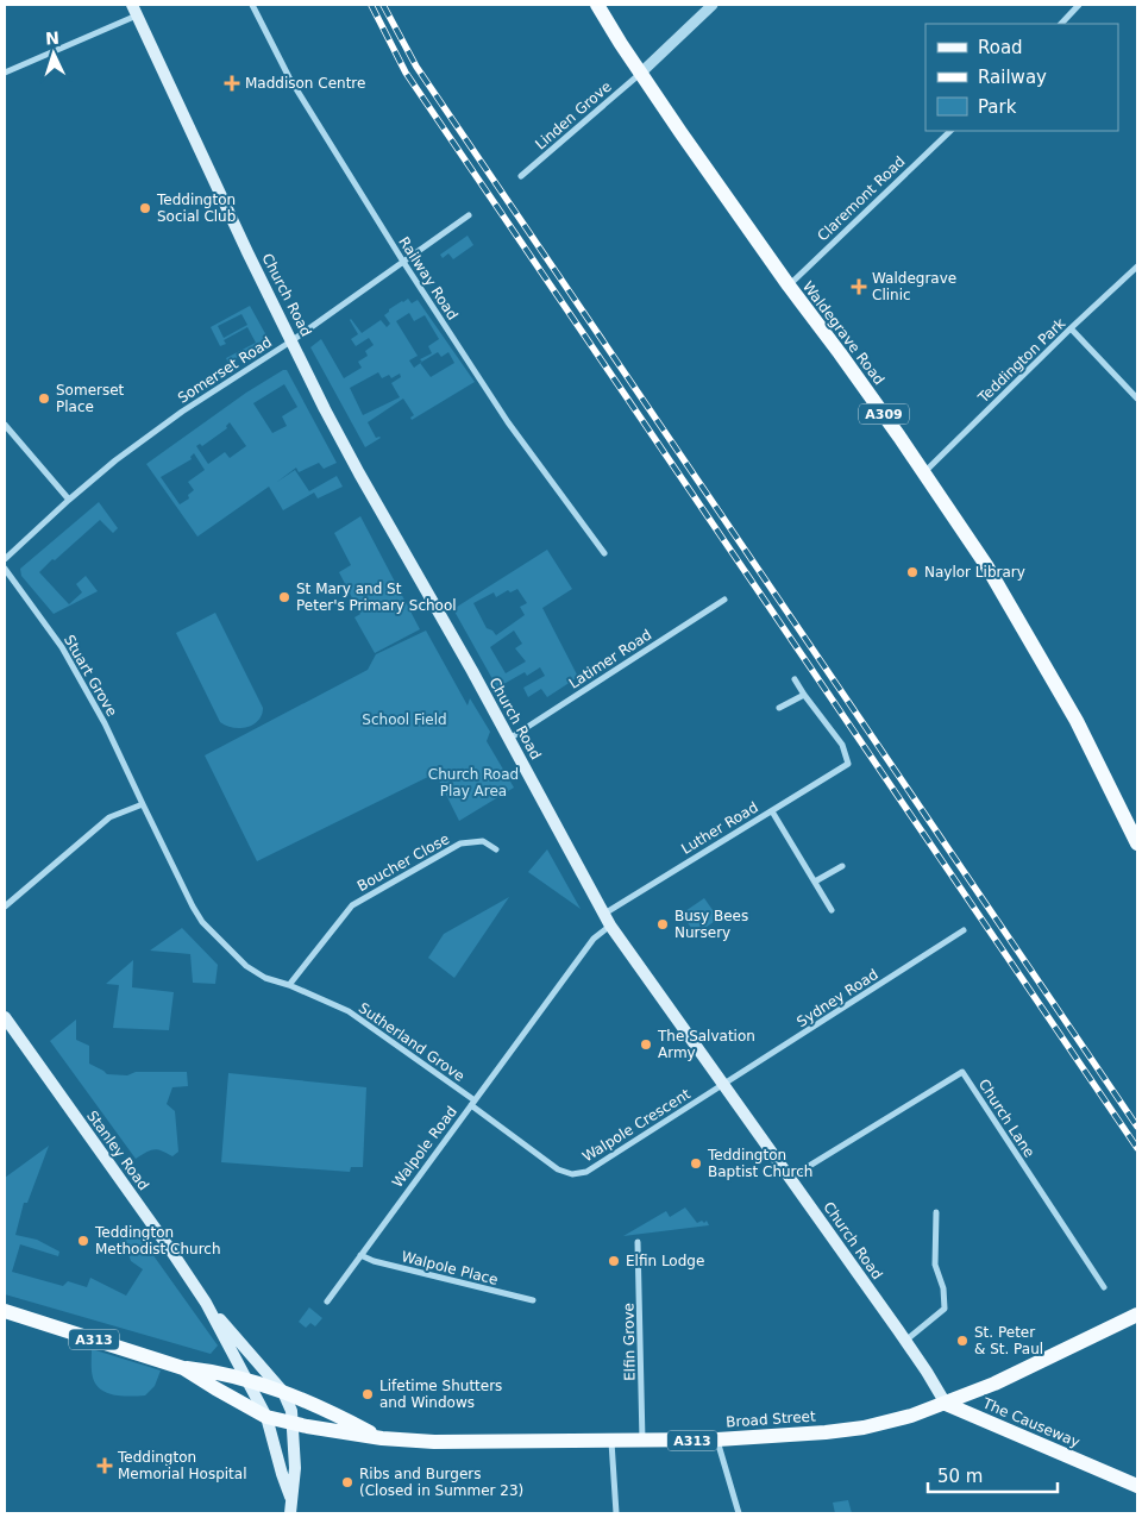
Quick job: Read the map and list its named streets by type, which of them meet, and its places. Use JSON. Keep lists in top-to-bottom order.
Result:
{
  "streets": {
    "main road": [
      "Church Road",
      "Waldegrave Road",
      "A309",
      "Stanley Road",
      "A313",
      "Broad Street",
      "The Causeway"
    ],
    "street": [
      "Linden Grove",
      "Claremont Road",
      "Railway Road",
      "Teddington Park",
      "Somerset Road",
      "Latimer Road",
      "Stuart Grove",
      "Luther Road",
      "Boucher Close",
      "Sydney Road",
      "Sutherland Grove",
      "Church Lane",
      "Walpole Crescent",
      "Walpole Road",
      "Walpole Place",
      "Elfin Grove"
    ]
  },
  "crossings": [
    ["Linden Grove", "Waldegrave Road"],
    ["Claremont Road", "Waldegrave Road"],
    ["Railway Road", "Somerset Road"],
    ["Church Road", "Somerset Road"],
    ["Church Road", "Latimer Road"],
    ["Church Road", "Luther Road"],
    ["Church Road", "Sydney Road"],
    ["Church Road", "Church Lane"],
    ["Church Road", "Walpole Crescent"],
    ["Church Road", "Walpole Road"],
    ["Church Road", "Broad Street"],
    ["Church Road", "The Causeway"],
    ["Waldegrave Road", "Teddington Park"],
    ["Stuart Grove", "Sutherland Grove"],
    ["Boucher Close", "Sutherland Grove"],
    ["Sydney Road", "Walpole Crescent"],
    ["Sutherland Grove", "Walpole Crescent"],
    ["Sutherland Grove", "Walpole Road"],
    ["Walpole Crescent", "Walpole Road"],
    ["Walpole Road", "Walpole Place"],
    ["Stanley Road", "A313"],
    ["Stanley Road", "Broad Street"],
    ["A313", "Broad Street"],
    ["Elfin Grove", "Broad Street"],
    ["Broad Street", "The Causeway"]
  ],
  "parks": ["School Field", "Church Road Play Area"],
  "places": {
    "health": ["Maddison Centre", "Waldegrave Clinic", "Teddington Memorial Hospital"],
    "other": [
      "Teddington Social Club",
      "Somerset Place",
      "Naylor Library",
      "St Mary and St Peter's Primary School",
      "Busy Bees Nursery",
      "The Salvation Army",
      "Teddington Baptist Church",
      "Teddington Methodist Church",
      "Elfin Lodge",
      "St. Peter & St. Paul",
      "Lifetime Shutters and Windows",
      "Ribs and Burgers (Closed in Summer 23)"
    ]
  },
  "legend": ["Road", "Railway", "Park"],
  "scale_bar": "50 m",
  "north": "top"
}
